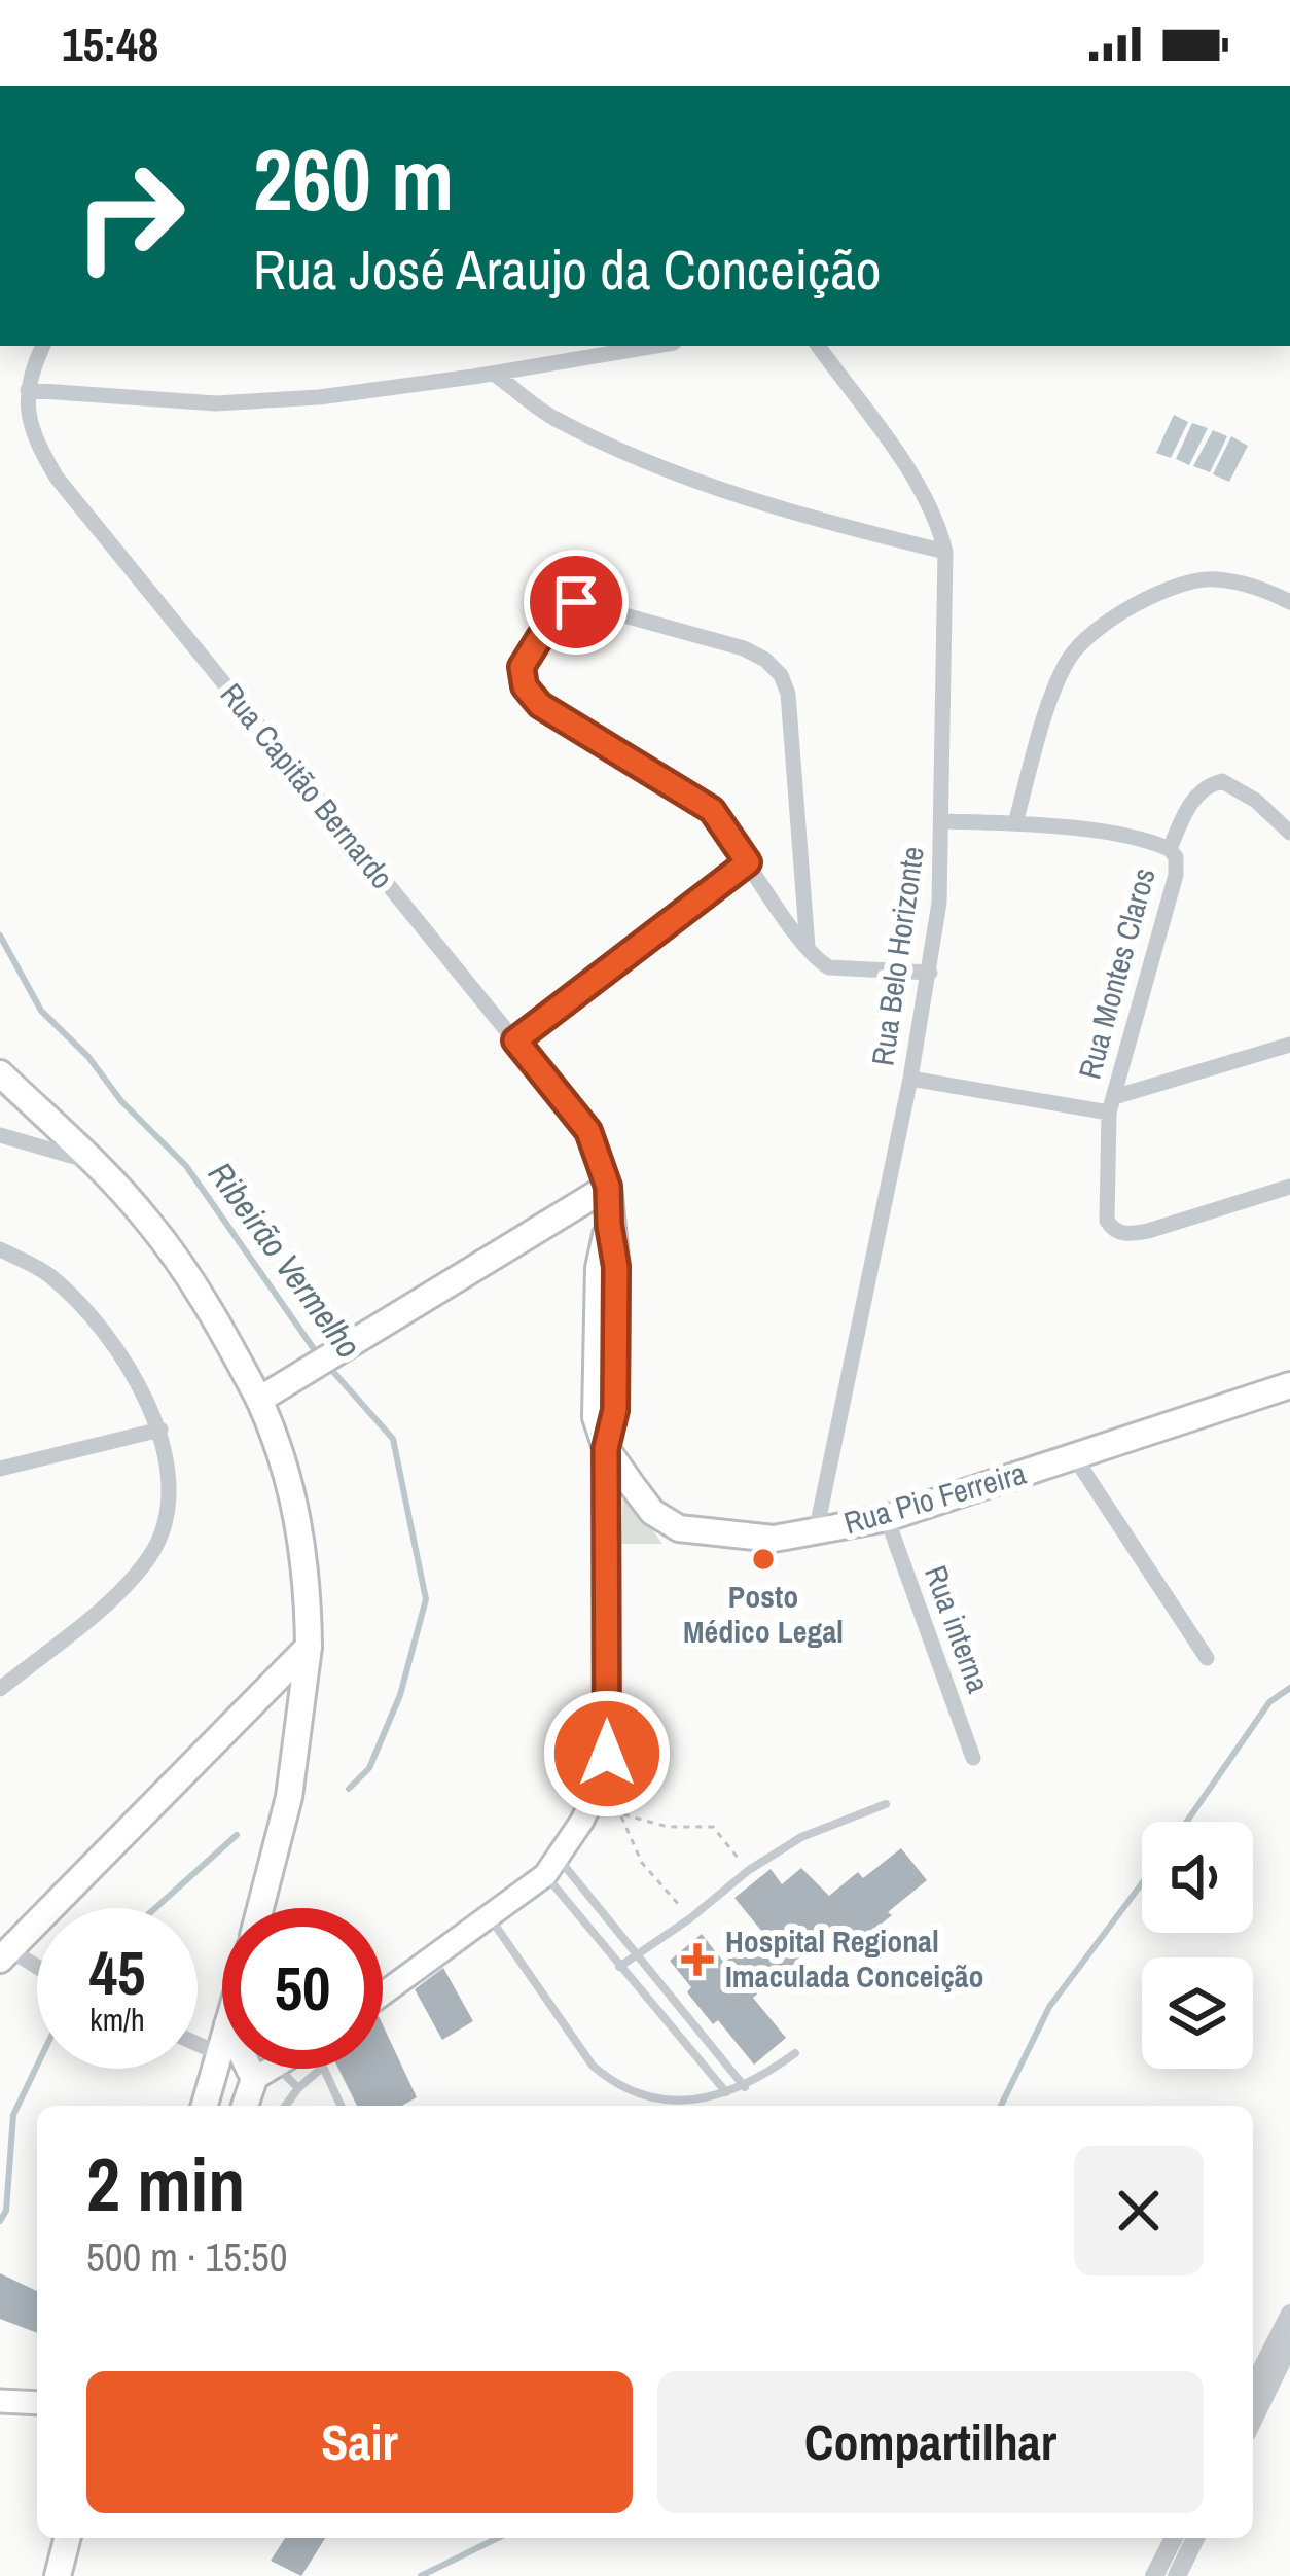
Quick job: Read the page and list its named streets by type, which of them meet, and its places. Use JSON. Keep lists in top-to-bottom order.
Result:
{
  "streets": {
    "main road": ["Rua Capitão Bernardo", "Rua Pio Ferreira"],
    "street": ["Rua Belo Horizonte", "Rua Montes Claros", "Rua interna"]
  },
  "crossings": [
    ["Rua Capitão Bernardo", "Rua Pio Ferreira"],
    ["Rua Belo Horizonte", "Rua Pio Ferreira"],
    ["Rua Pio Ferreira", "Rua interna"]
  ],
  "water": ["Ribeirão Vermelho"],
  "places": {
    "other": ["Posto Médico Legal"],
    "health": ["Hospital Regional Imaculada Conceição"]
  },
  "page": {
    "status": "15:48",
    "turn": ["260 m", "Rua José Araujo da Conceição"],
    "speed": "45 km/h",
    "limit": "50",
    "heading": ["2 min", "500 m · 15:50"],
    "buttons": ["Sair", "Compartilhar"]
  }
}
